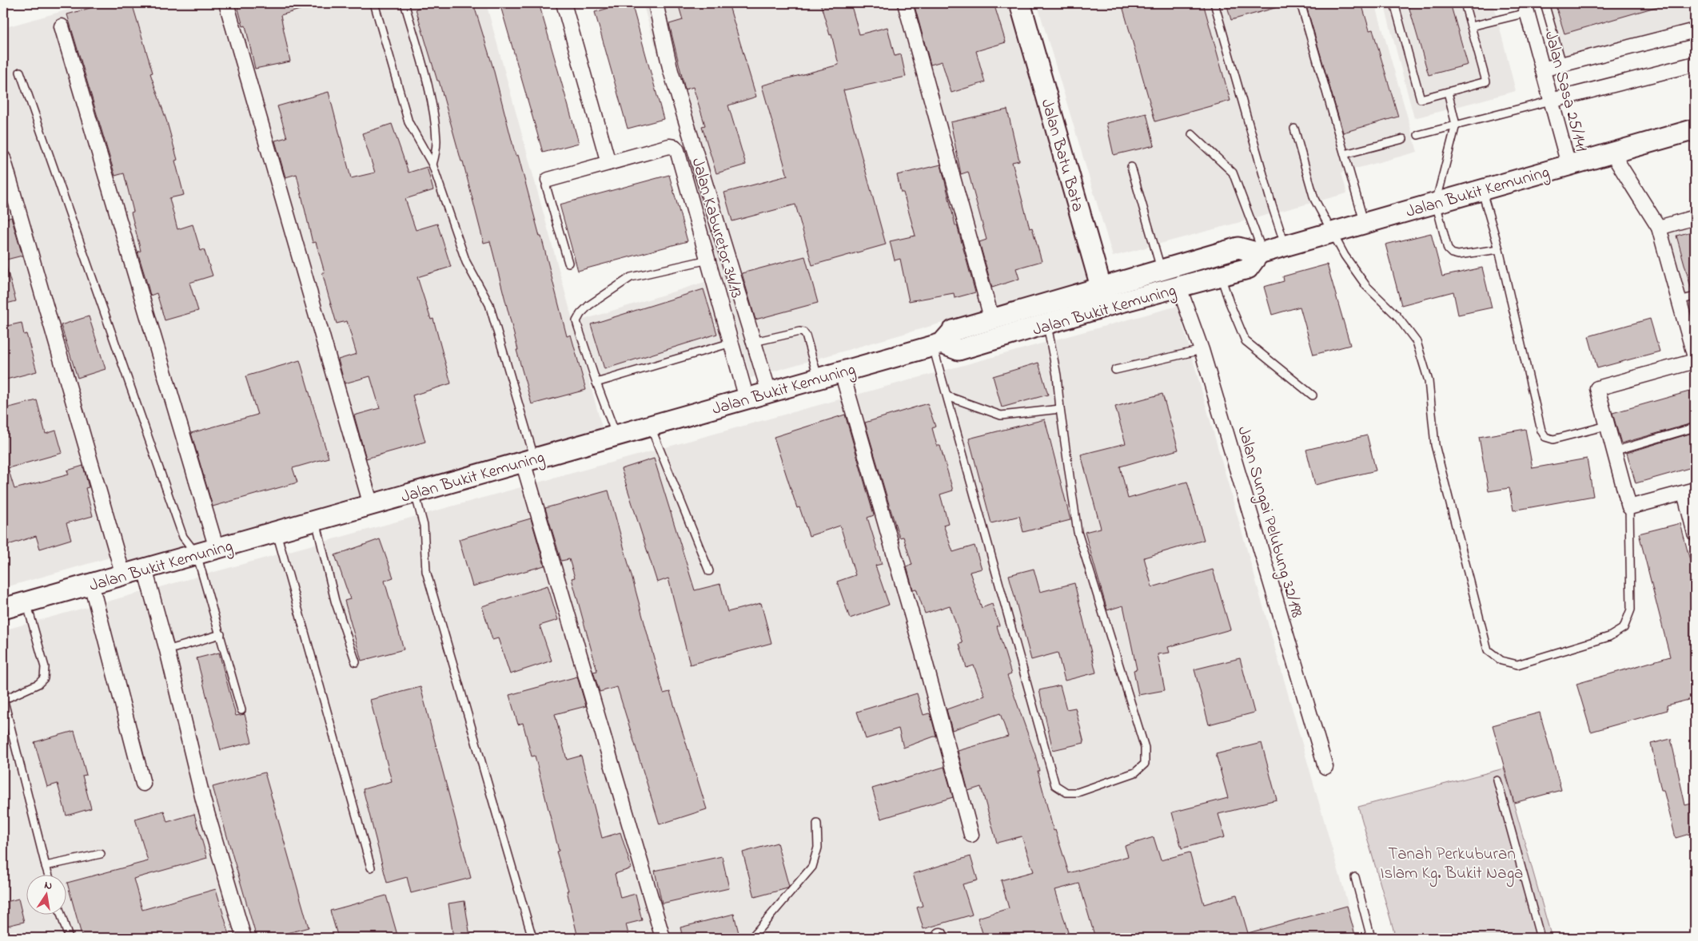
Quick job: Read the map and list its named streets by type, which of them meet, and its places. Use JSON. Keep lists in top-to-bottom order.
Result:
{
  "streets": {
    "main road": ["Jalan Batu Bata", "Jalan Bukit Kemuning"],
    "street": ["Jalan Sasa 25/141", "Jalan Kaburetor 34/13", "Jalan Sungai Pelubung 32/198"]
  },
  "crossings": [
    ["Jalan Sasa 25/141", "Jalan Bukit Kemuning"],
    ["Jalan Batu Bata", "Jalan Bukit Kemuning"],
    ["Jalan Bukit Kemuning", "Jalan Kaburetor 34/13"],
    ["Jalan Bukit Kemuning", "Jalan Sungai Pelubung 32/198"]
  ],
  "parks": ["Tanah Perkuburan Islam Kg. Bukit Naga"],
  "north": "top"
}
